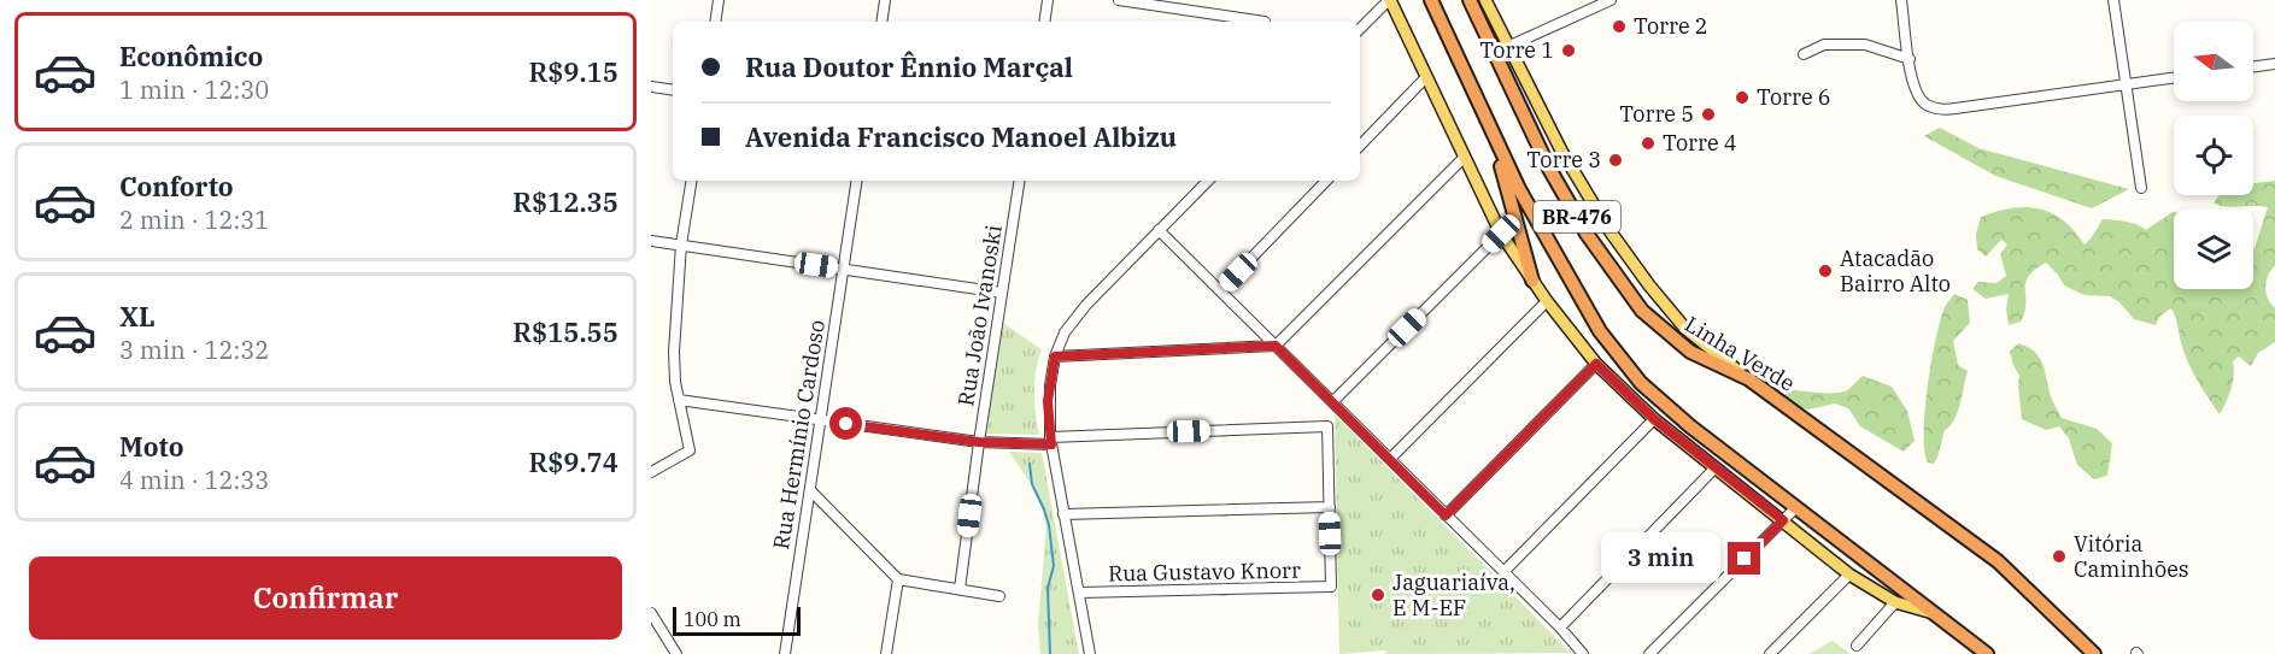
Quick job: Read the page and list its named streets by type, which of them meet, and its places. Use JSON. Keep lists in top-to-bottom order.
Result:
{
  "streets": {
    "highway": ["BR-476", "Linha Verde"],
    "street": ["Rua João Ivanoski", "Rua Hermínio Cardoso", "Rua Gustavo Knorr"]
  },
  "places": [
    "Torre 2",
    "Torre 1",
    "Torre 6",
    "Torre 5",
    "Torre 4",
    "Torre 3",
    "Atacadão Bairro Alto",
    "Vitória Caminhões",
    "Jaguariaíva, E M-EF"
  ],
  "scale_bar": "100 m",
  "north": "left",
  "page": {
    "list": [
      {
        "name": "Econômico",
        "note": "1 min · 12:30",
        "value": "R$9.15"
      },
      {
        "name": "Conforto",
        "note": "2 min · 12:31",
        "value": "R$12.35"
      },
      {
        "name": "XL",
        "note": "3 min · 12:32",
        "value": "R$15.55"
      },
      {
        "name": "Moto",
        "note": "4 min · 12:33",
        "value": "R$9.74"
      }
    ],
    "banner": ["Rua Doutor Ênnio Marçal", "Avenida Francisco Manoel Albizu"],
    "bubble": "3 min",
    "buttons": "Confirmar",
    "scale": "100 m"
  }
}
